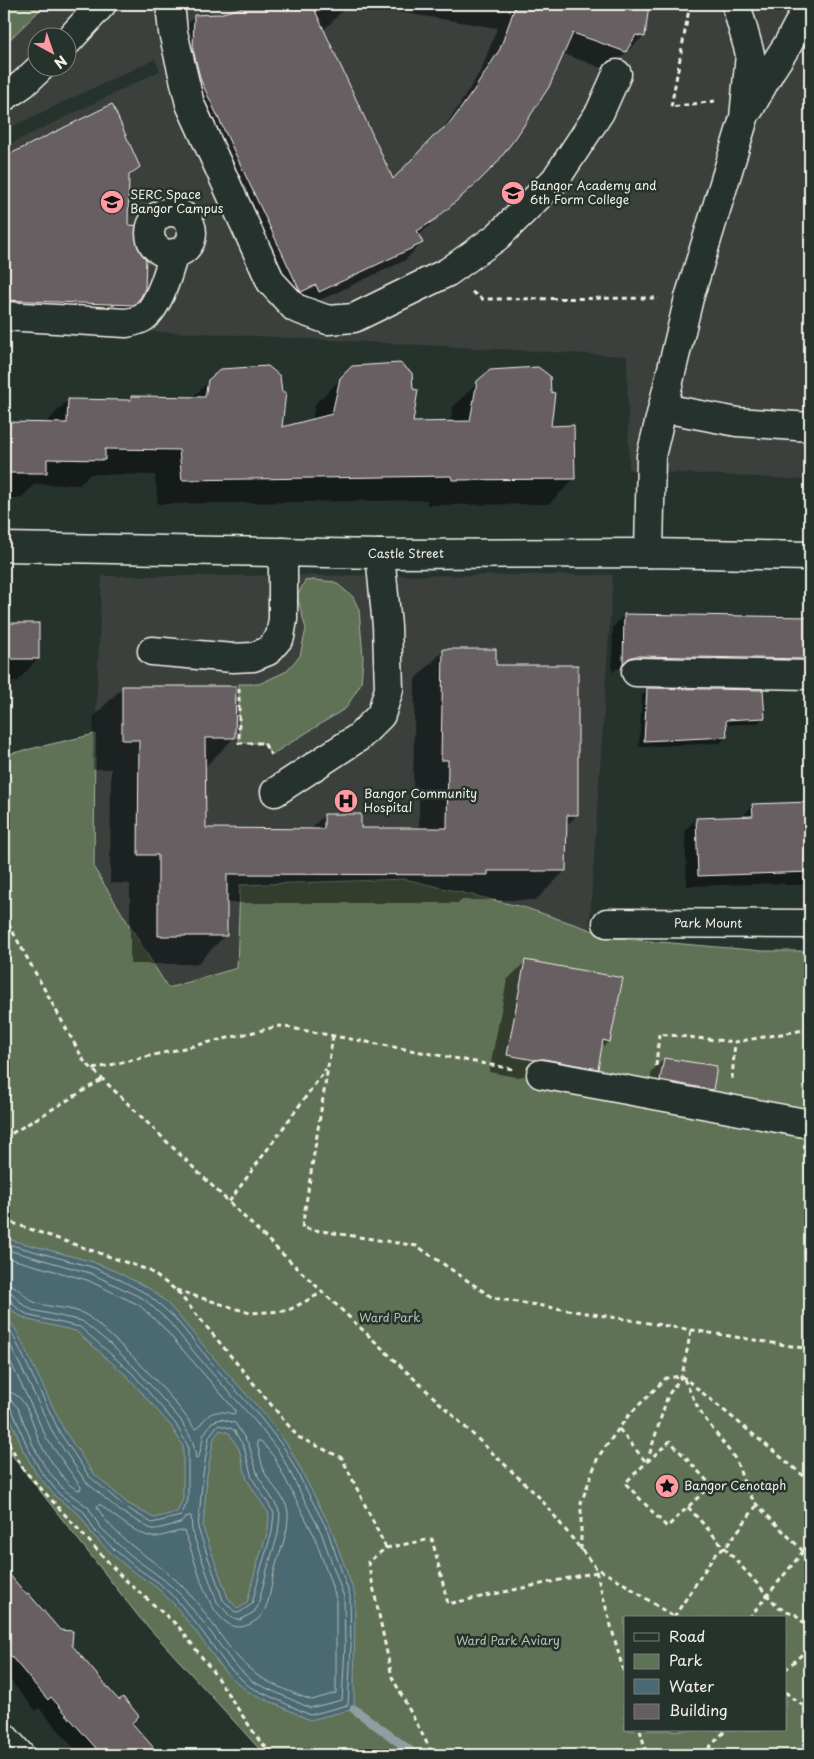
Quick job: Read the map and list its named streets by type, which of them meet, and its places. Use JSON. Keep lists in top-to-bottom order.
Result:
{
  "streets": {
    "street": ["Castle Street", "Park Mount"]
  },
  "parks": ["Ward Park", "Ward Park Aviary"],
  "places": {
    "school or university": ["Bangor Academy and 6th Form College", "SERC Space Bangor Campus"],
    "hospital": ["Bangor Community Hospital"],
    "place": ["Bangor Cenotaph"]
  },
  "legend": [
    "Road",
    "Park",
    "Water",
    "Building"
  ],
  "north": "bottom right"
}
